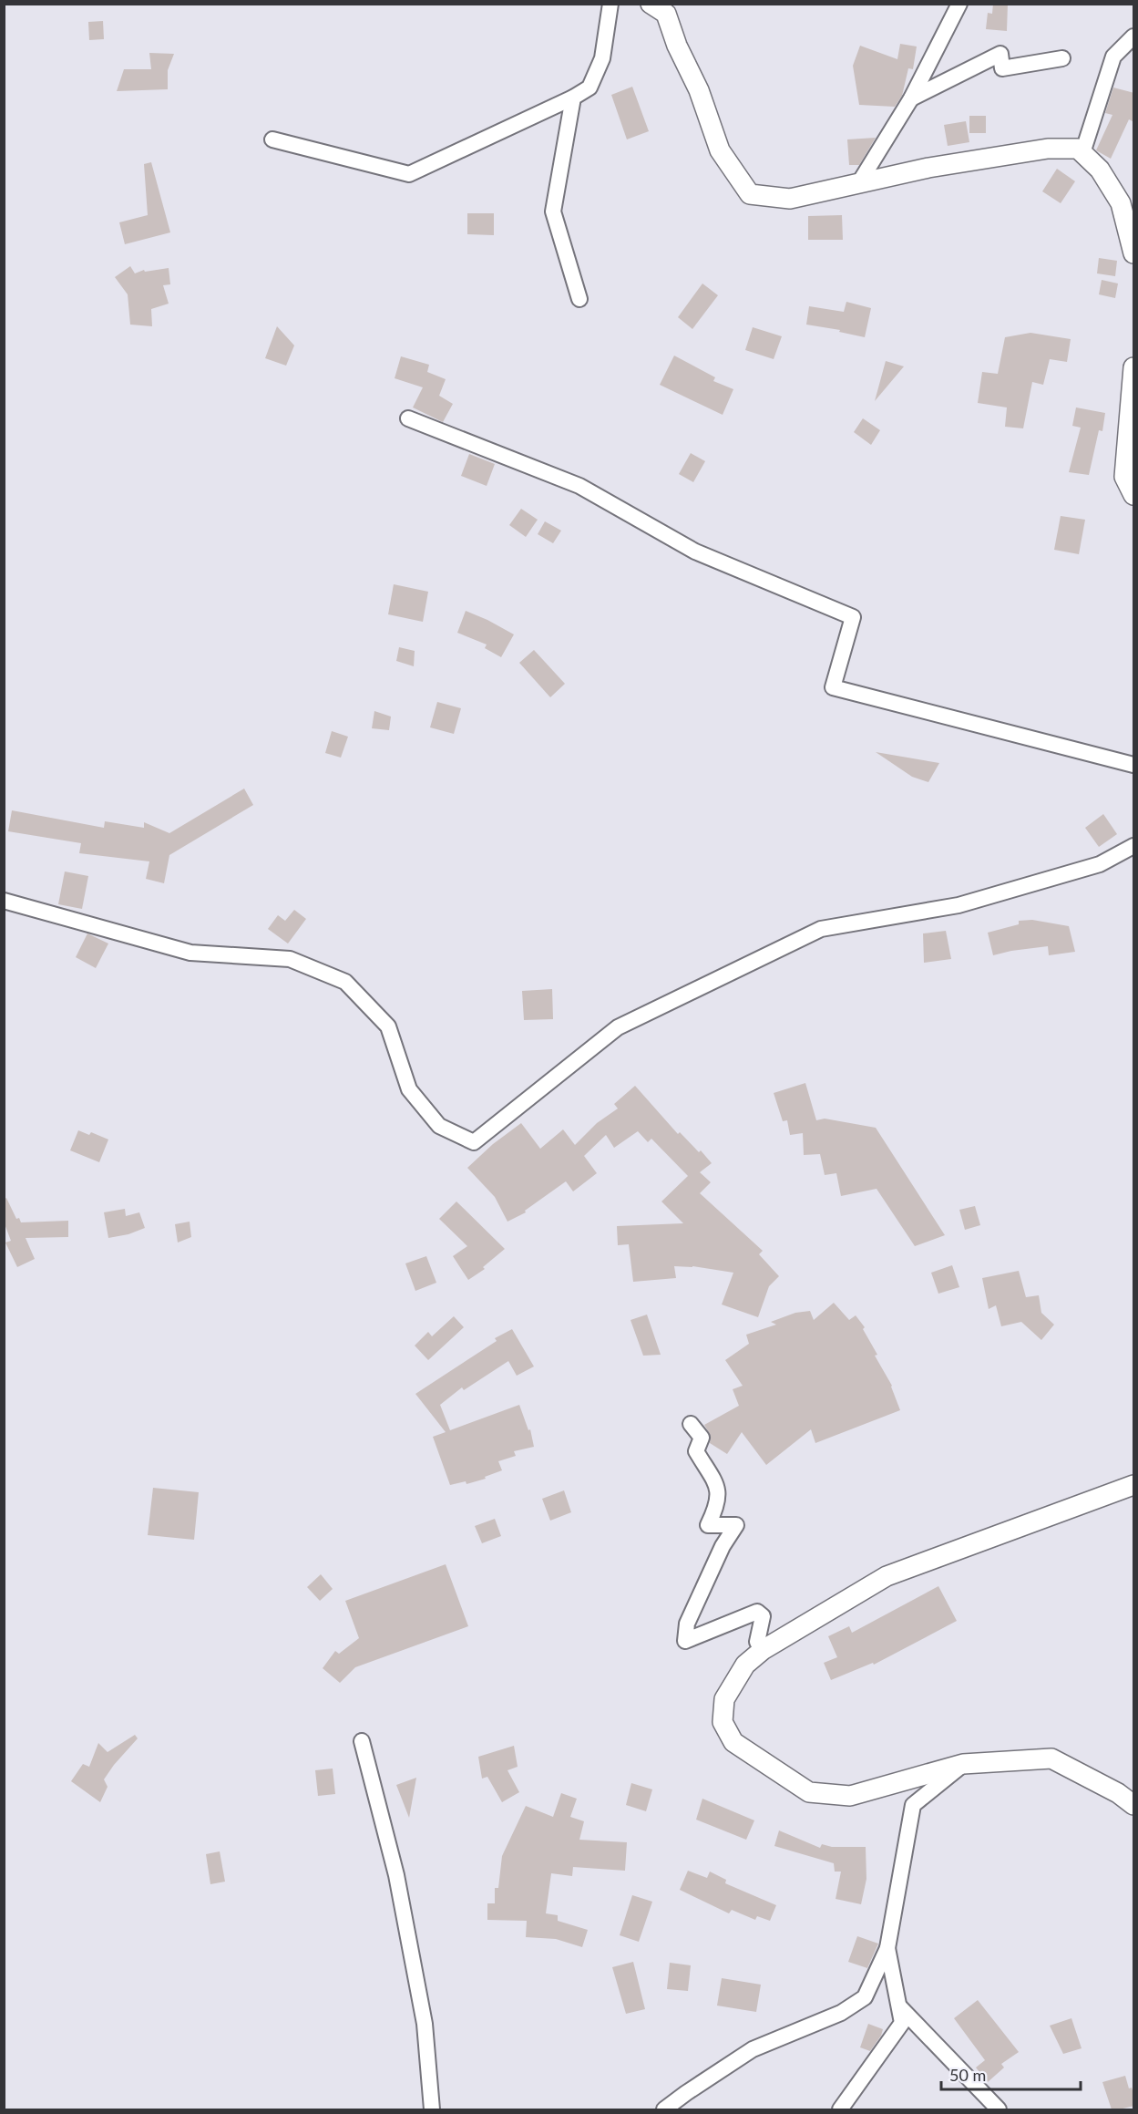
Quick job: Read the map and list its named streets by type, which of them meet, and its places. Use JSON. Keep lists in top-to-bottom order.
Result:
{
  "scale_bar": "50 m"
}
